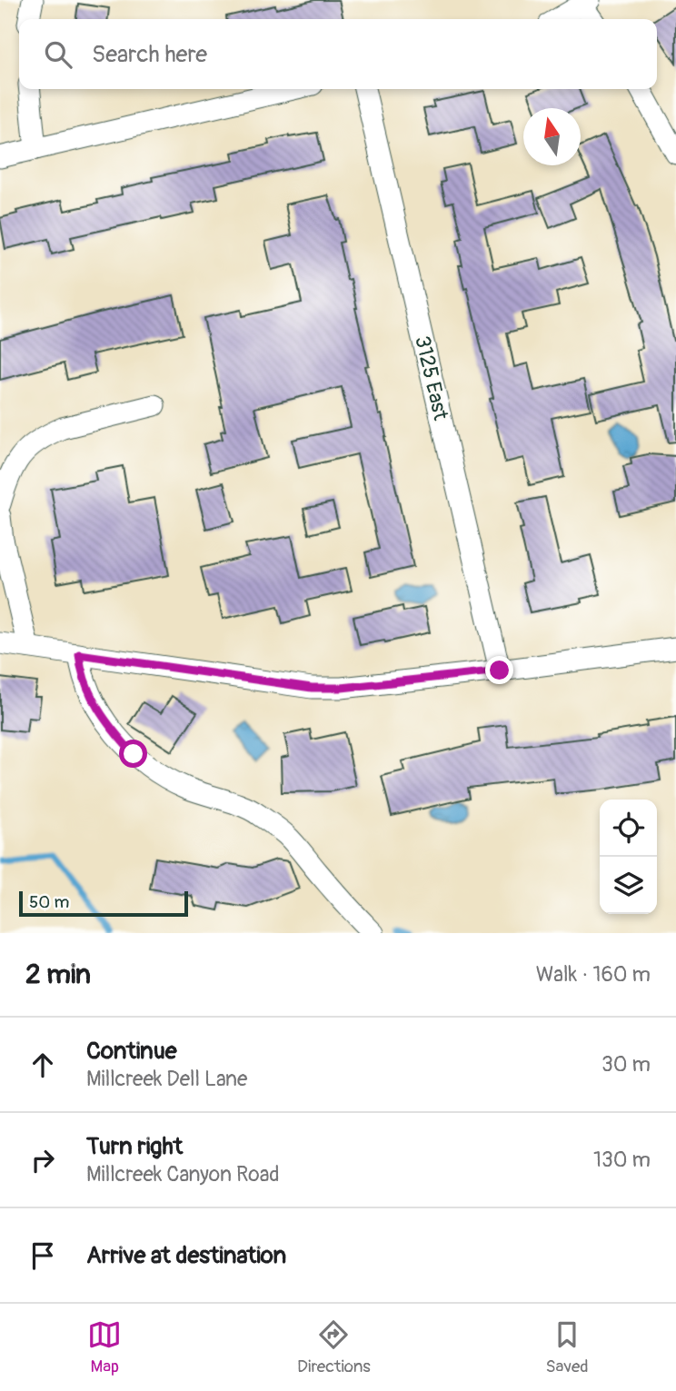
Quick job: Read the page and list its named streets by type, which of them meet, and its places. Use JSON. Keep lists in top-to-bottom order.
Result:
{
  "streets": {
    "street": ["3125 East"]
  },
  "scale_bar": "50 m",
  "north": "top",
  "page": {
    "search": "Search here",
    "scale": "50 m",
    "heading": ["2 min", "Walk · 160 m"],
    "list": [
      ["Continue", "Millcreek Dell Lane", "30 m"],
      ["Turn right", "Millcreek Canyon Road", "130 m"],
      "Arrive at destination"
    ],
    "nav": ["Map", "Directions", "Saved"]
  }
}
